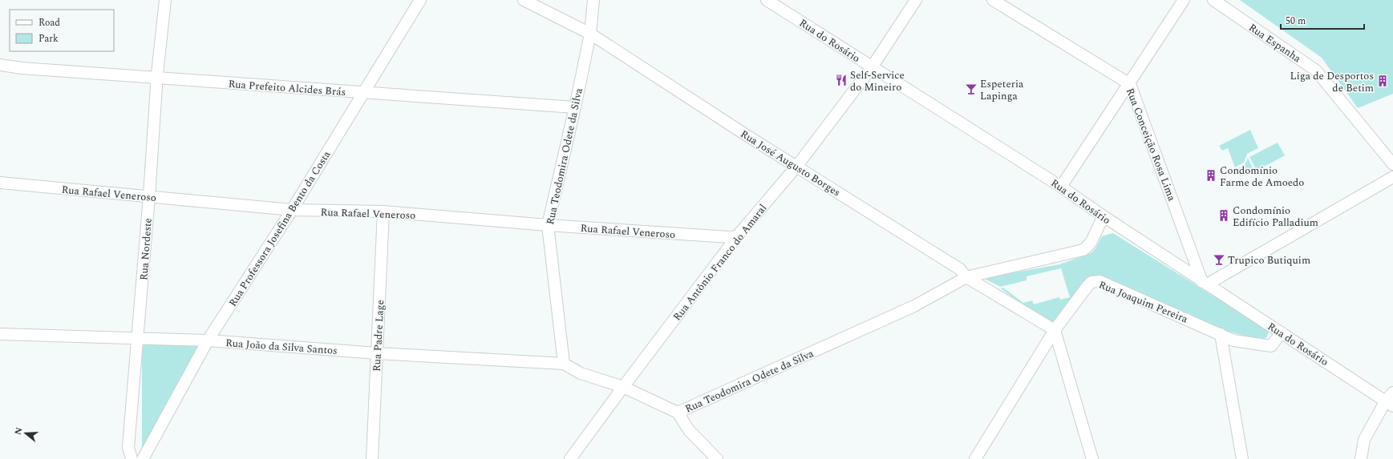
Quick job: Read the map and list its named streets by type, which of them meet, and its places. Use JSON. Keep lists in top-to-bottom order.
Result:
{
  "streets": {
    "street": [
      "Rua do Rosário",
      "Rua Espanha",
      "Rua Prefeito Alcides Brás",
      "Rua Conceição Rosa Lima",
      "Rua Teodomira Odete da Silva",
      "Rua José Augusto Borges",
      "Rua Rafael Veneroso",
      "Rua Professora Josefina Bento da Costa",
      "Rua Nordeste",
      "Rua Antônio Franco do Amaral",
      "Rua Joaquim Pereira",
      "Rua Padre Lage",
      "Rua João da Silva Santos"
    ]
  },
  "crossings": [
    ["Rua do Rosário", "Rua Conceição Rosa Lima"],
    ["Rua do Rosário", "Rua Teodomira Odete da Silva"],
    ["Rua do Rosário", "Rua Antônio Franco do Amaral"],
    ["Rua do Rosário", "Rua Joaquim Pereira"],
    ["Rua Prefeito Alcides Brás", "Rua Teodomira Odete da Silva"],
    ["Rua Prefeito Alcides Brás", "Rua Professora Josefina Bento da Costa"],
    ["Rua Prefeito Alcides Brás", "Rua Nordeste"],
    ["Rua Teodomira Odete da Silva", "Rua José Augusto Borges"],
    ["Rua Teodomira Odete da Silva", "Rua Rafael Veneroso"],
    ["Rua Teodomira Odete da Silva", "Rua Antônio Franco do Amaral"],
    ["Rua Teodomira Odete da Silva", "Rua João da Silva Santos"],
    ["Rua José Augusto Borges", "Rua Antônio Franco do Amaral"],
    ["Rua José Augusto Borges", "Rua Joaquim Pereira"],
    ["Rua Rafael Veneroso", "Rua Professora Josefina Bento da Costa"],
    ["Rua Rafael Veneroso", "Rua Nordeste"],
    ["Rua Rafael Veneroso", "Rua Antônio Franco do Amaral"],
    ["Rua Rafael Veneroso", "Rua Padre Lage"],
    ["Rua Professora Josefina Bento da Costa", "Rua João da Silva Santos"],
    ["Rua Nordeste", "Rua João da Silva Santos"],
    ["Rua Padre Lage", "Rua João da Silva Santos"]
  ],
  "places": {
    "restaurant": ["Self-Service do Mineiro"],
    "building": ["Liga de Desportos de Betim", "Condomínio Farme de Amoedo", "Condomínio Edifício Palladium"],
    "bar": ["Espeteria Lapinga", "Trupico Butiquim"]
  },
  "legend": ["Road", "Park"],
  "scale_bar": "50 m",
  "north": "left"
}
